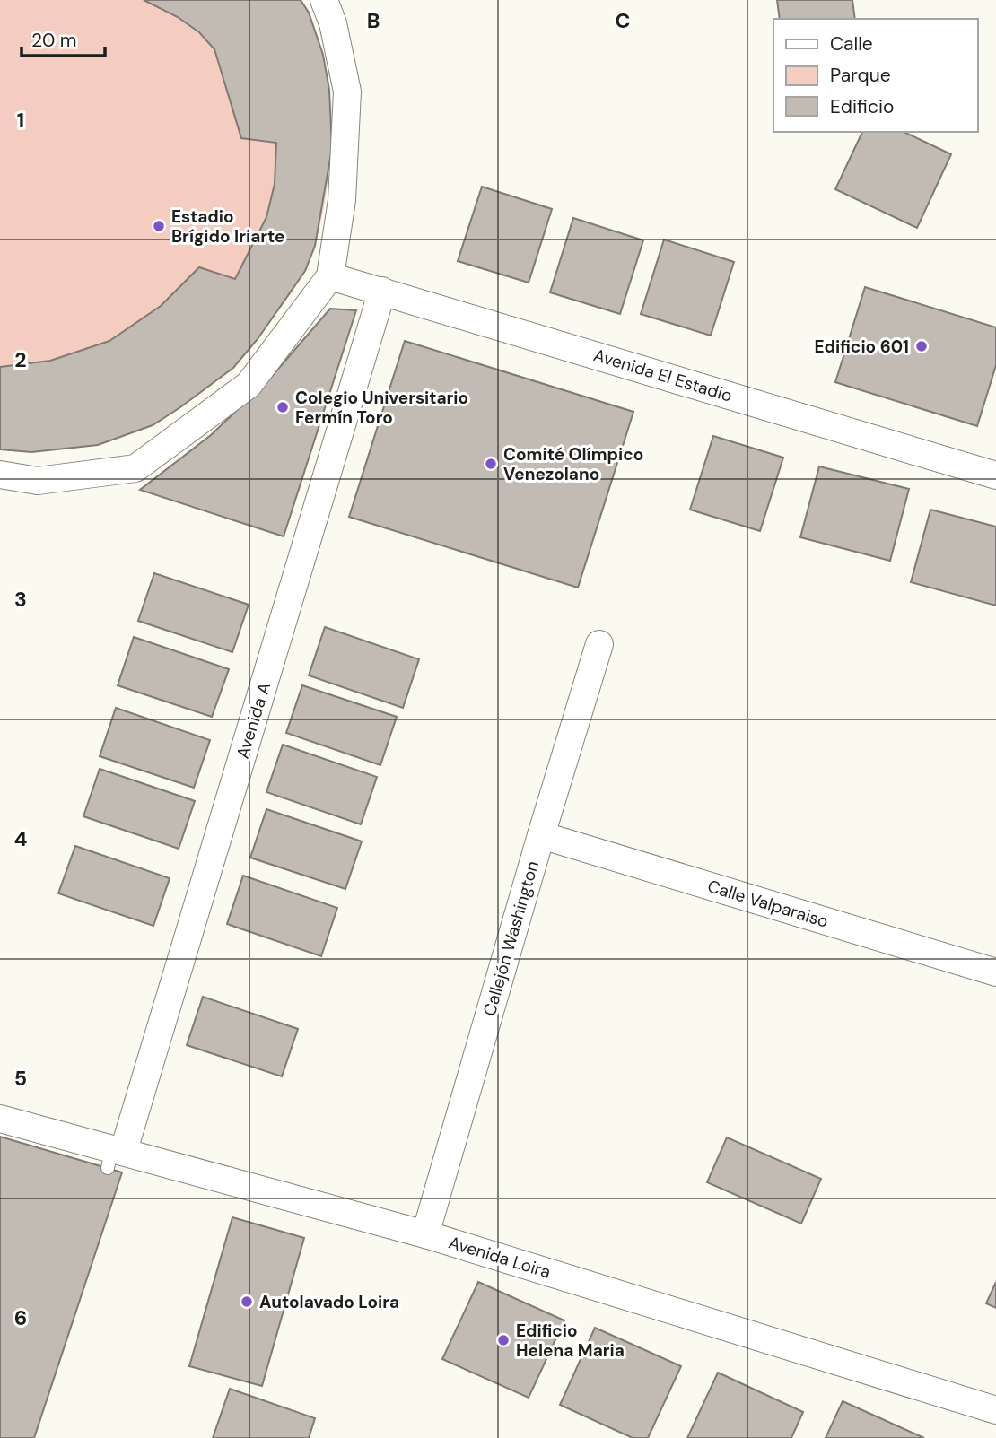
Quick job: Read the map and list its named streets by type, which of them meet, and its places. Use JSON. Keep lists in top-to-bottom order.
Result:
{
  "streets": {
    "street": [
      "Avenida El Estadio",
      "Avenida A",
      "Calle Valparaiso",
      "Callejón Washington",
      "Avenida Loira"
    ]
  },
  "crossings": [
    ["Avenida El Estadio", "Avenida A"],
    ["Avenida A", "Avenida Loira"],
    ["Calle Valparaiso", "Callejón Washington"],
    ["Callejón Washington", "Avenida Loira"]
  ],
  "places": [
    "Estadio Brígido Iriarte",
    "Edificio 601",
    "Colegio Universitario Fermín Toro",
    "Comité Olímpico Venezolano",
    "Autolavado Loira",
    "Edificio Helena Maria"
  ],
  "legend": ["Calle", "Parque", "Edificio"],
  "scale_bar": "20 m",
  "grid": {
    "columns": ["B", "C"],
    "rows": [
      "1",
      "2",
      "3",
      "4",
      "5",
      "6"
    ]
  }
}
